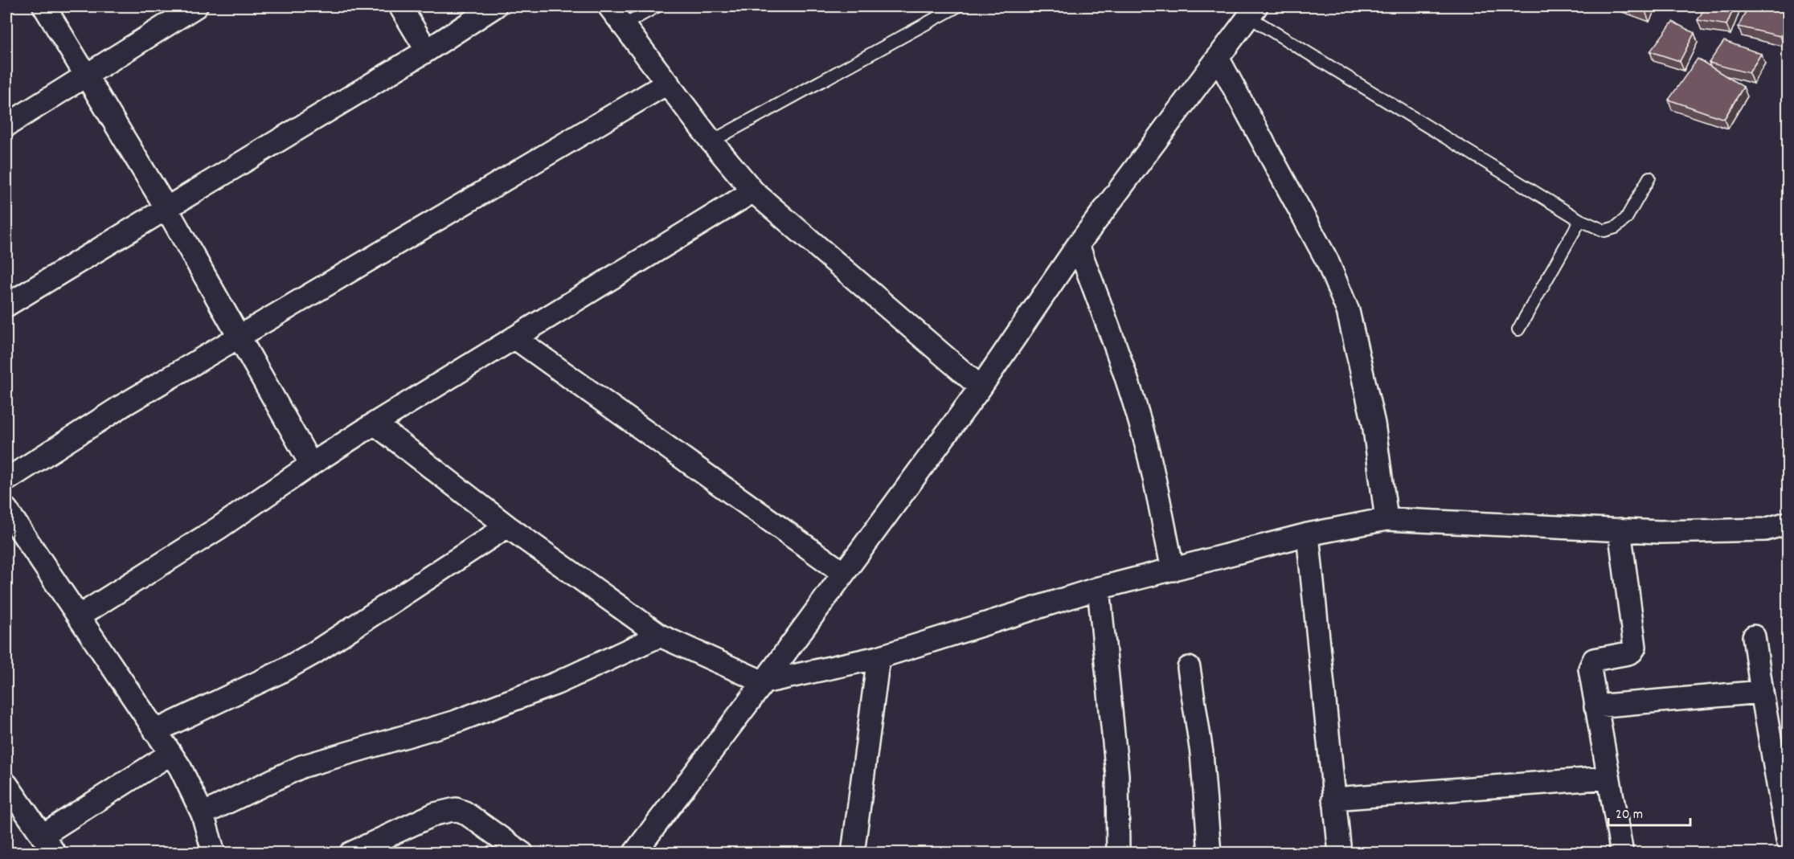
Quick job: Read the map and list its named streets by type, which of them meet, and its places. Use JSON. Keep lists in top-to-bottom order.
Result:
{
  "scale_bar": "20 m"
}
